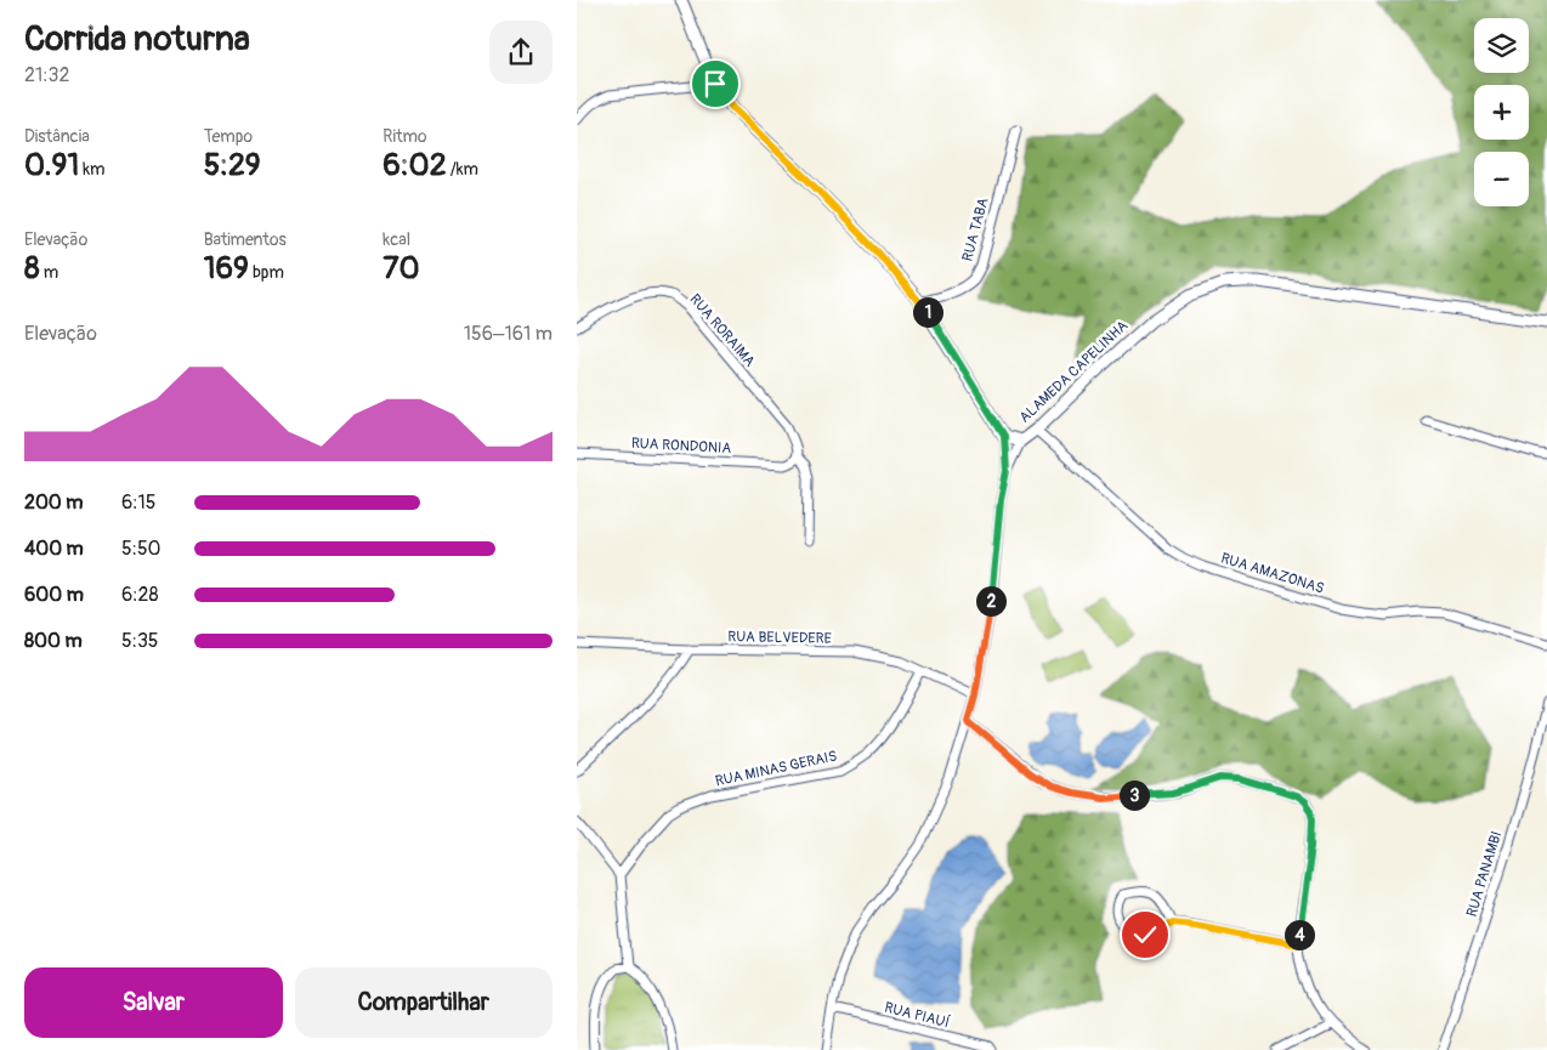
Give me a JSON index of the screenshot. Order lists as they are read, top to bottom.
{
  "streets": {
    "street": [
      "RUA TABA",
      "RUA RORAIMA",
      "ALAMEDA CAPELINHA",
      "RUA RONDONIA",
      "RUA AMAZONAS",
      "RUA BELVEDERE",
      "RUA MINAS GERAIS",
      "RUA PANAMBI",
      "RUA PIAUÍ"
    ]
  },
  "crossings": [
    ["RUA TABA", "ALAMEDA CAPELINHA"],
    ["RUA RORAIMA", "RUA RONDONIA"],
    ["ALAMEDA CAPELINHA", "RUA AMAZONAS"],
    ["RUA BELVEDERE", "RUA MINAS GERAIS"]
  ],
  "page": {
    "heading": ["Corrida noturna", "21:32"],
    "map_buttons": ["+", "−"],
    "stats": [
      ["Distância", "0.91 km"],
      ["Tempo", "5:29"],
      ["Ritmo", "6:02 /km"],
      ["Elevação", "8 m"],
      ["Batimentos", "169 bpm"],
      ["kcal", "70"]
    ],
    "pins": [
      "1",
      "2",
      "3",
      "4"
    ],
    "chart": ["Elevação", "156–161 m"],
    "list": [
      {
        "name": "200 m",
        "note": "6:15"
      },
      {
        "name": "400 m",
        "note": "5:50"
      },
      {
        "name": "600 m",
        "note": "6:28"
      },
      {
        "name": "800 m",
        "note": "5:35"
      }
    ],
    "buttons": ["Salvar", "Compartilhar"]
  }
}
